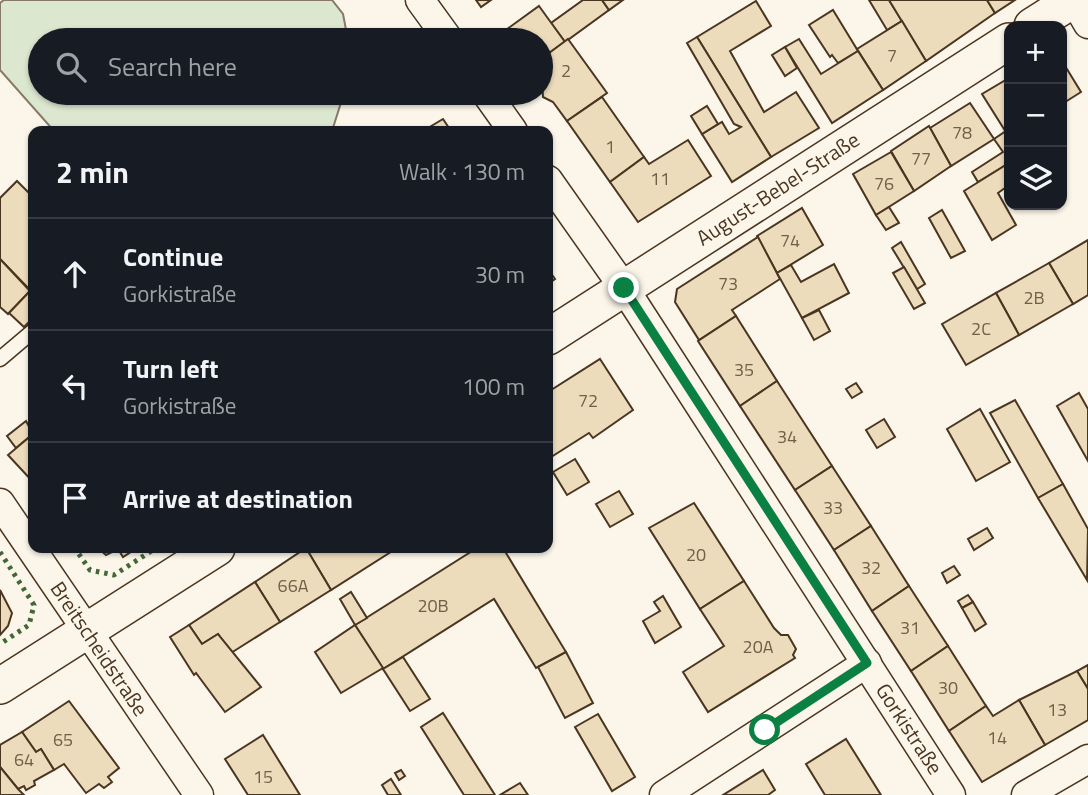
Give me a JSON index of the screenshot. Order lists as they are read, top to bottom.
{
  "streets": {
    "street": ["August-Bebel-Straße", "Breitscheidstraße", "Gorkistraße"]
  },
  "crossings": [
    ["August-Bebel-Straße", "Gorkistraße"]
  ],
  "house_numbers": [
    "7",
    "2",
    "78",
    "1",
    "77",
    "11",
    "76",
    "74",
    "73",
    "2B",
    "2C",
    "35",
    "72",
    "34",
    "33",
    "20",
    "32",
    "66A",
    "20B",
    "31",
    "20A",
    "30",
    "13",
    "14",
    "65",
    "64",
    "15"
  ],
  "page": {
    "map_buttons": ["+", "−"],
    "search": "Search here",
    "heading": ["2 min", "Walk · 130 m"],
    "list": [
      ["Continue", "Gorkistraße", "30 m"],
      ["Turn left", "Gorkistraße", "100 m"],
      "Arrive at destination"
    ]
  }
}
